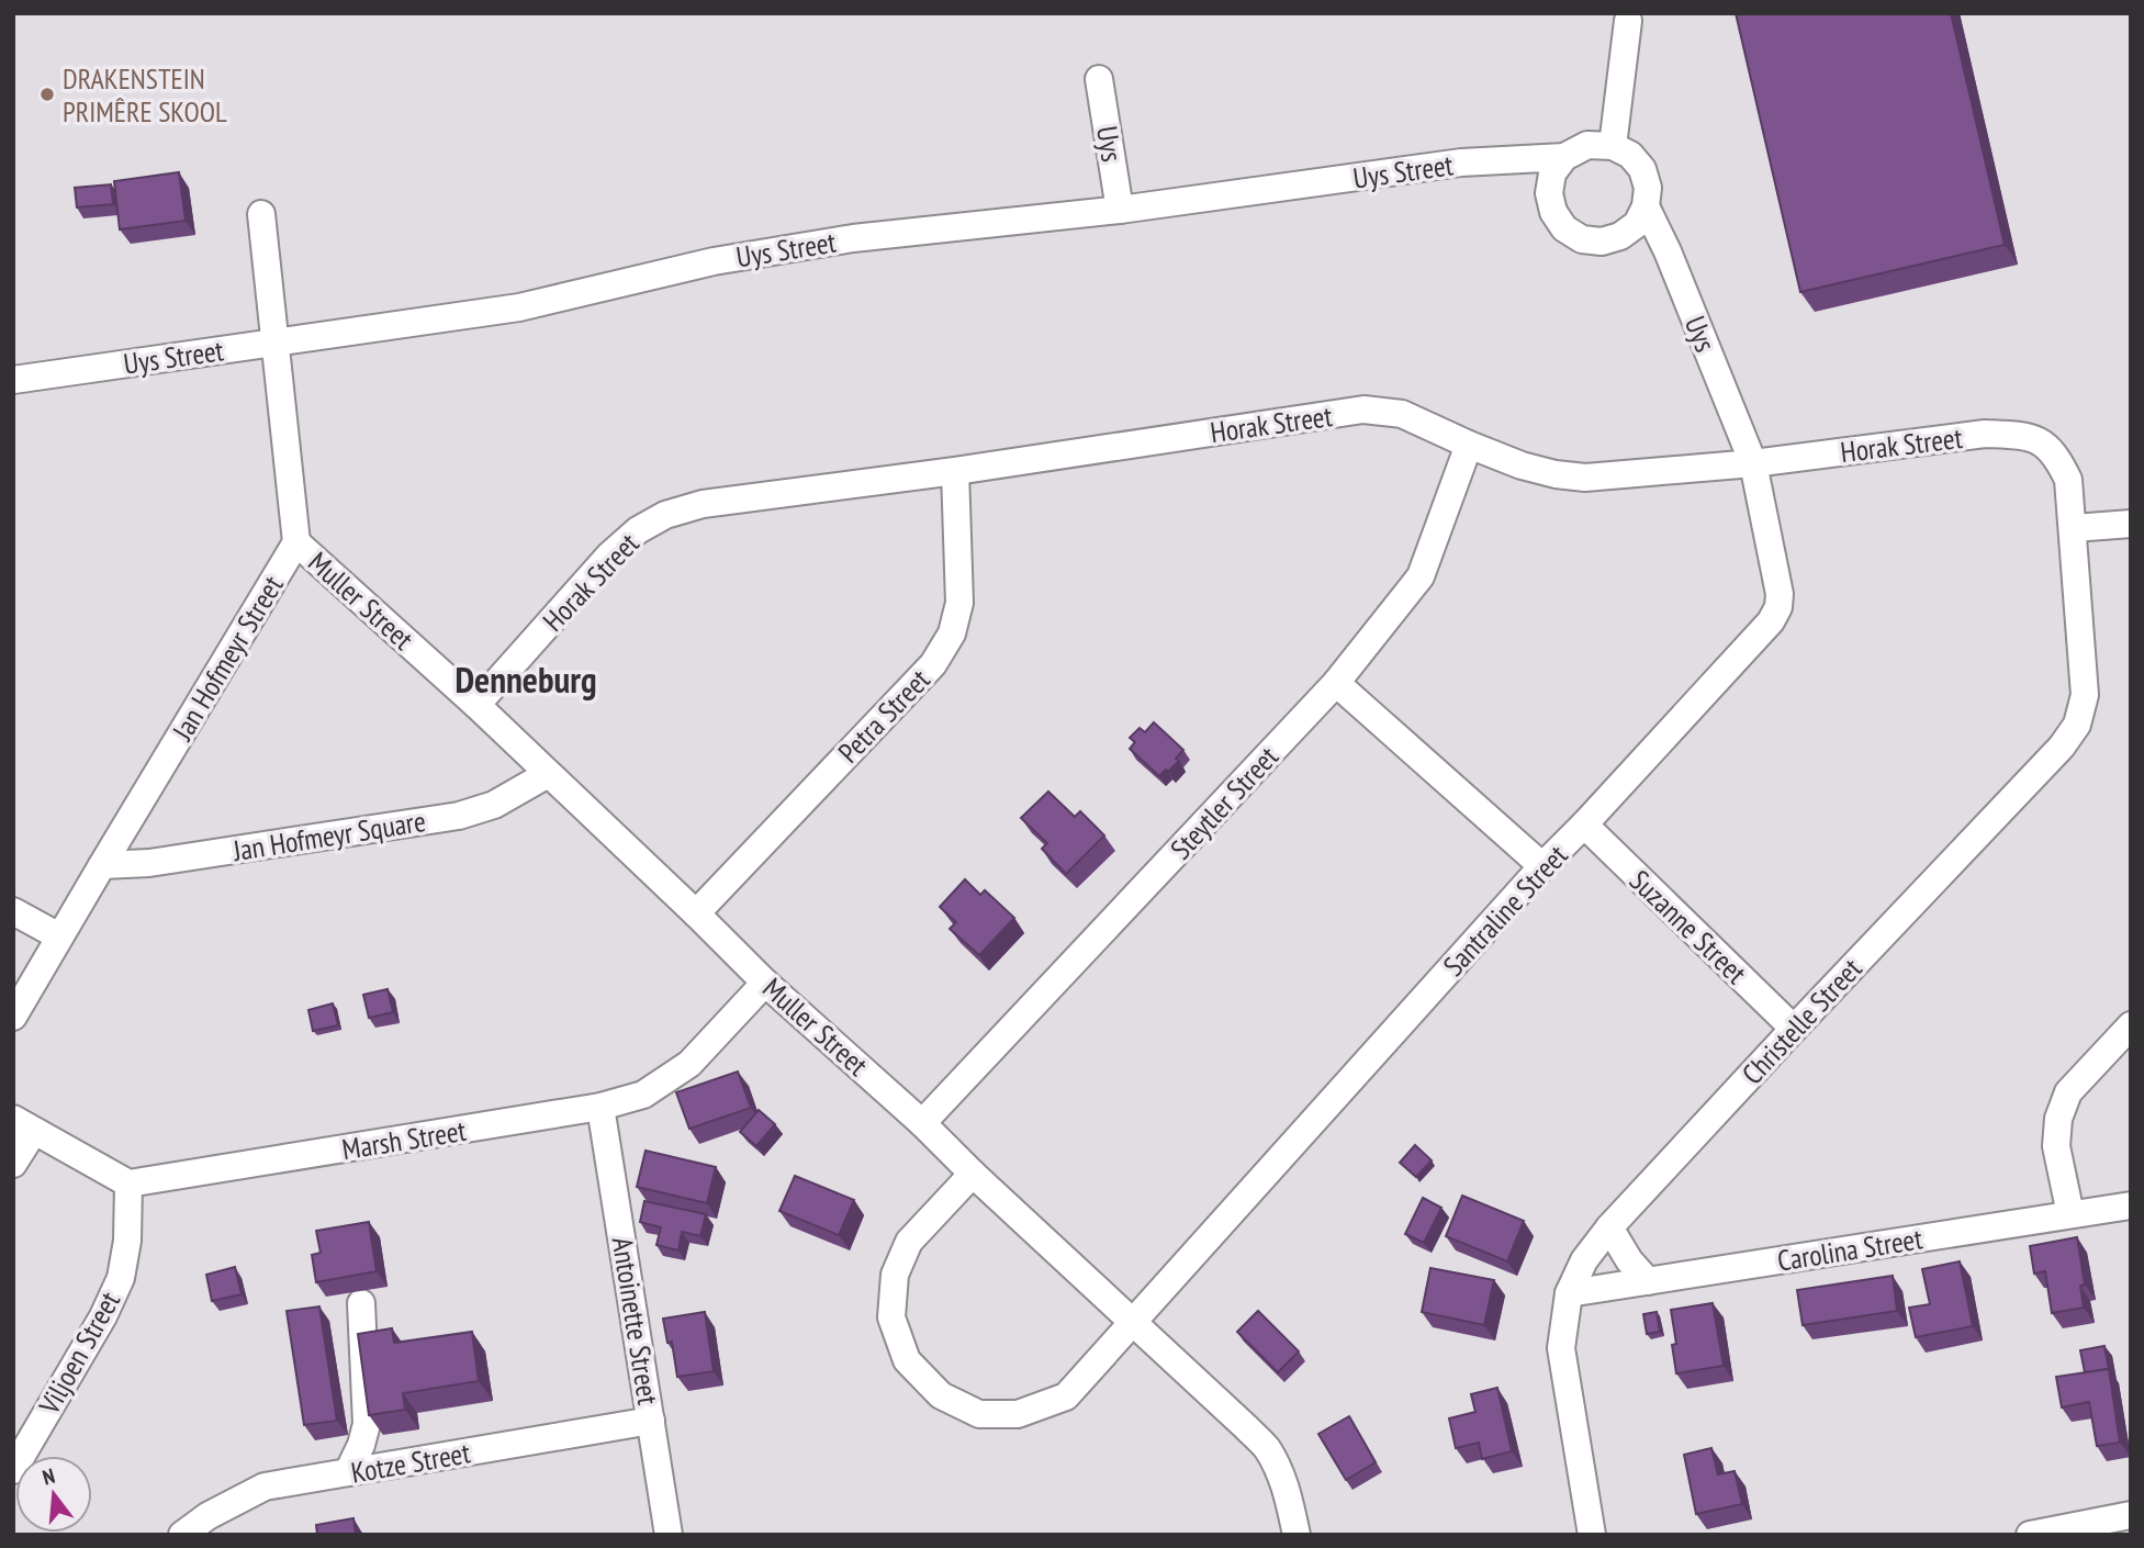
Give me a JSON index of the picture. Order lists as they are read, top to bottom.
{
  "streets": {
    "street": [
      "Uys",
      "Uys Street",
      "Horak Street",
      "Muller Street",
      "Jan Hofmeyr Street",
      "Petra Street",
      "Steytler Street",
      "Jan Hofmeyr Square",
      "Santraline Street",
      "Suzanne Street",
      "Christelle Street",
      "Marsh Street",
      "Carolina Street",
      "Antoinette Street",
      "Viljoen Street",
      "Kotze Street"
    ]
  },
  "crossings": [
    ["Uys", "Uys Street"],
    ["Uys", "Horak Street"],
    ["Uys", "Santraline Street"],
    ["Uys Street", "Jan Hofmeyr Street"],
    ["Horak Street", "Muller Street"],
    ["Horak Street", "Petra Street"],
    ["Horak Street", "Steytler Street"],
    ["Horak Street", "Santraline Street"],
    ["Horak Street", "Christelle Street"],
    ["Muller Street", "Jan Hofmeyr Street"],
    ["Muller Street", "Petra Street"],
    ["Muller Street", "Steytler Street"],
    ["Muller Street", "Jan Hofmeyr Square"],
    ["Muller Street", "Santraline Street"],
    ["Muller Street", "Marsh Street"],
    ["Jan Hofmeyr Street", "Jan Hofmeyr Square"],
    ["Santraline Street", "Suzanne Street"],
    ["Suzanne Street", "Christelle Street"],
    ["Christelle Street", "Carolina Street"],
    ["Marsh Street", "Antoinette Street"],
    ["Marsh Street", "Viljoen Street"],
    ["Antoinette Street", "Kotze Street"]
  ],
  "districts": ["Denneburg"],
  "places": ["DRAKENSTEIN PRIMÊRE SKOOL"],
  "north": "top"
}
